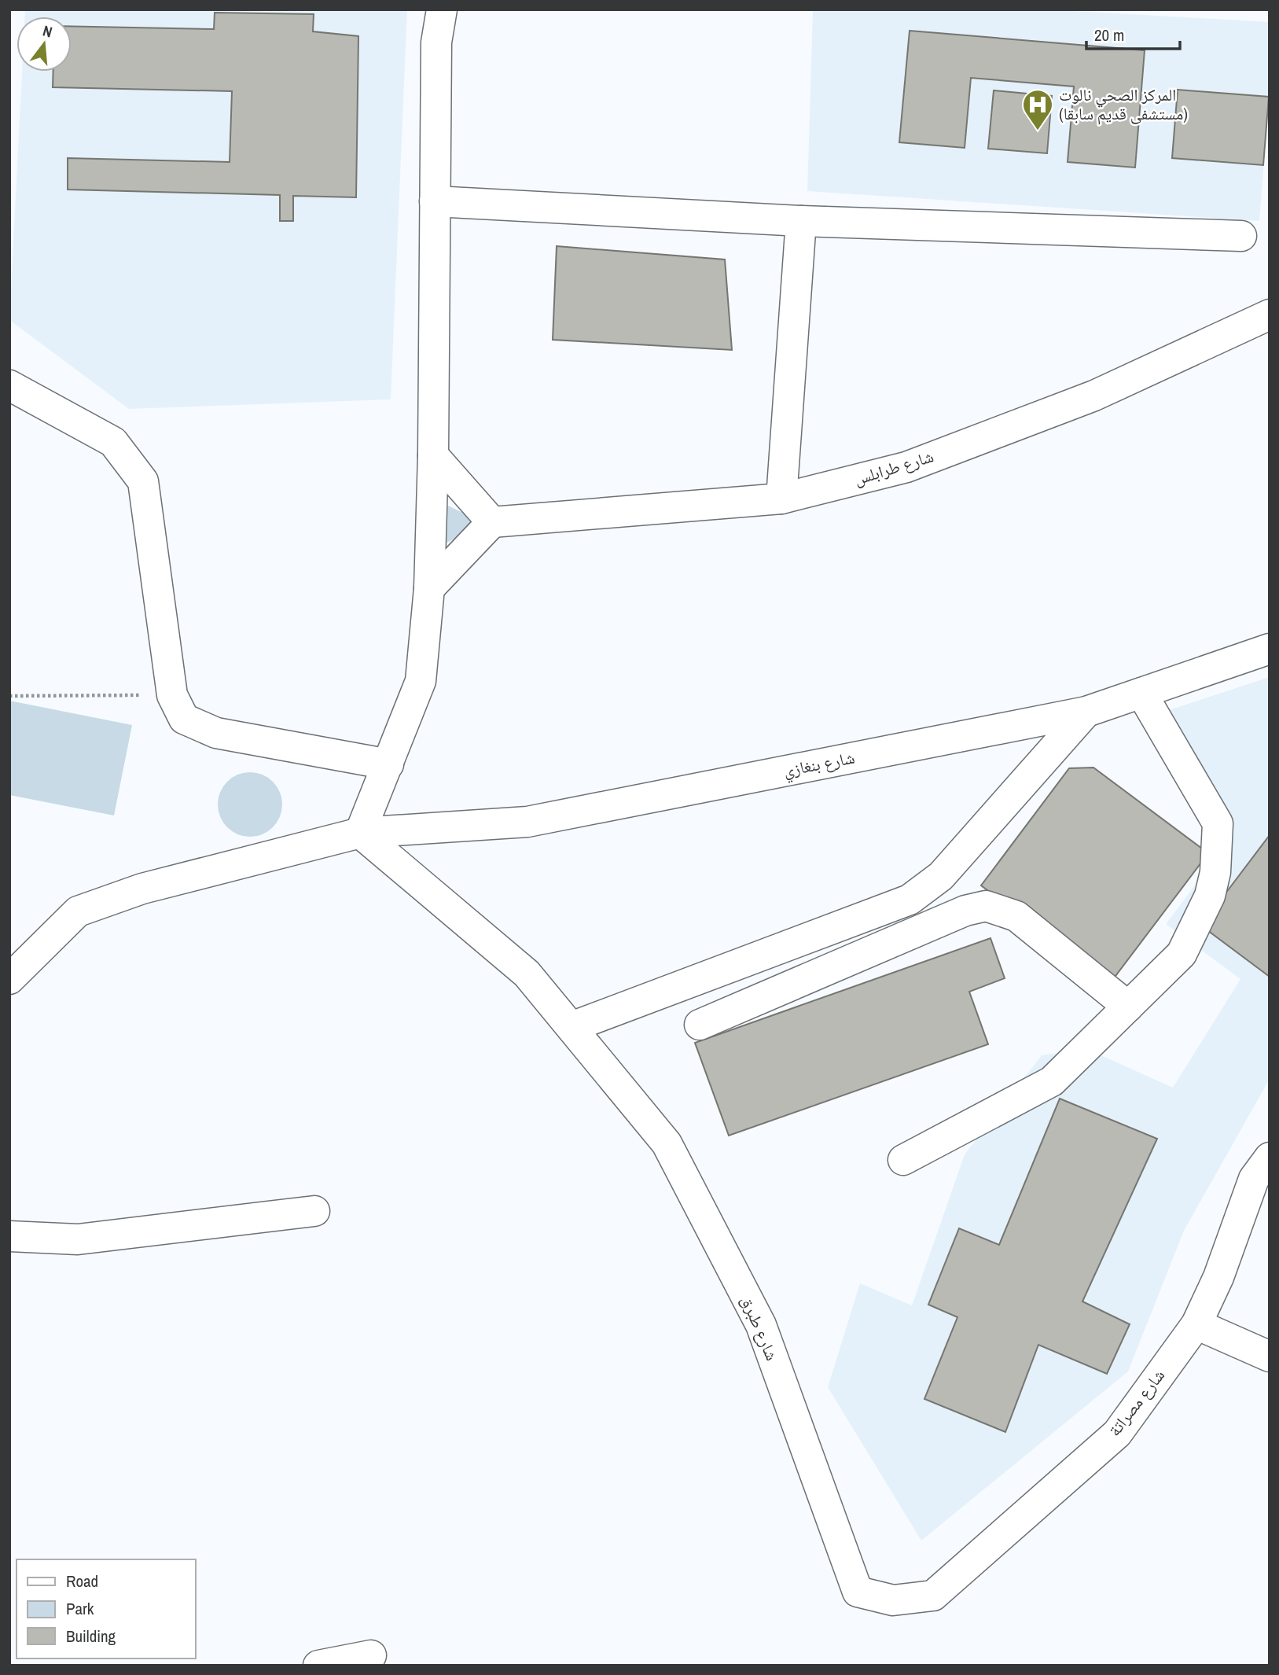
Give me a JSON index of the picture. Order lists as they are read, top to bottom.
{
  "streets": {
    "street": [
      "شارع طرابلس",
      "شارع بنغازي",
      "شارع طبرق",
      "شارع مصراتة"
    ]
  },
  "crossings": [
    ["شارع طبرق", "شارع مصراتة"]
  ],
  "places": {
    "hospital": ["المركز الصحي نالوت (مستشفى قديم سابقا)"]
  },
  "legend": ["Road", "Park", "Building"],
  "scale_bar": "20 m",
  "north": "top"
}
